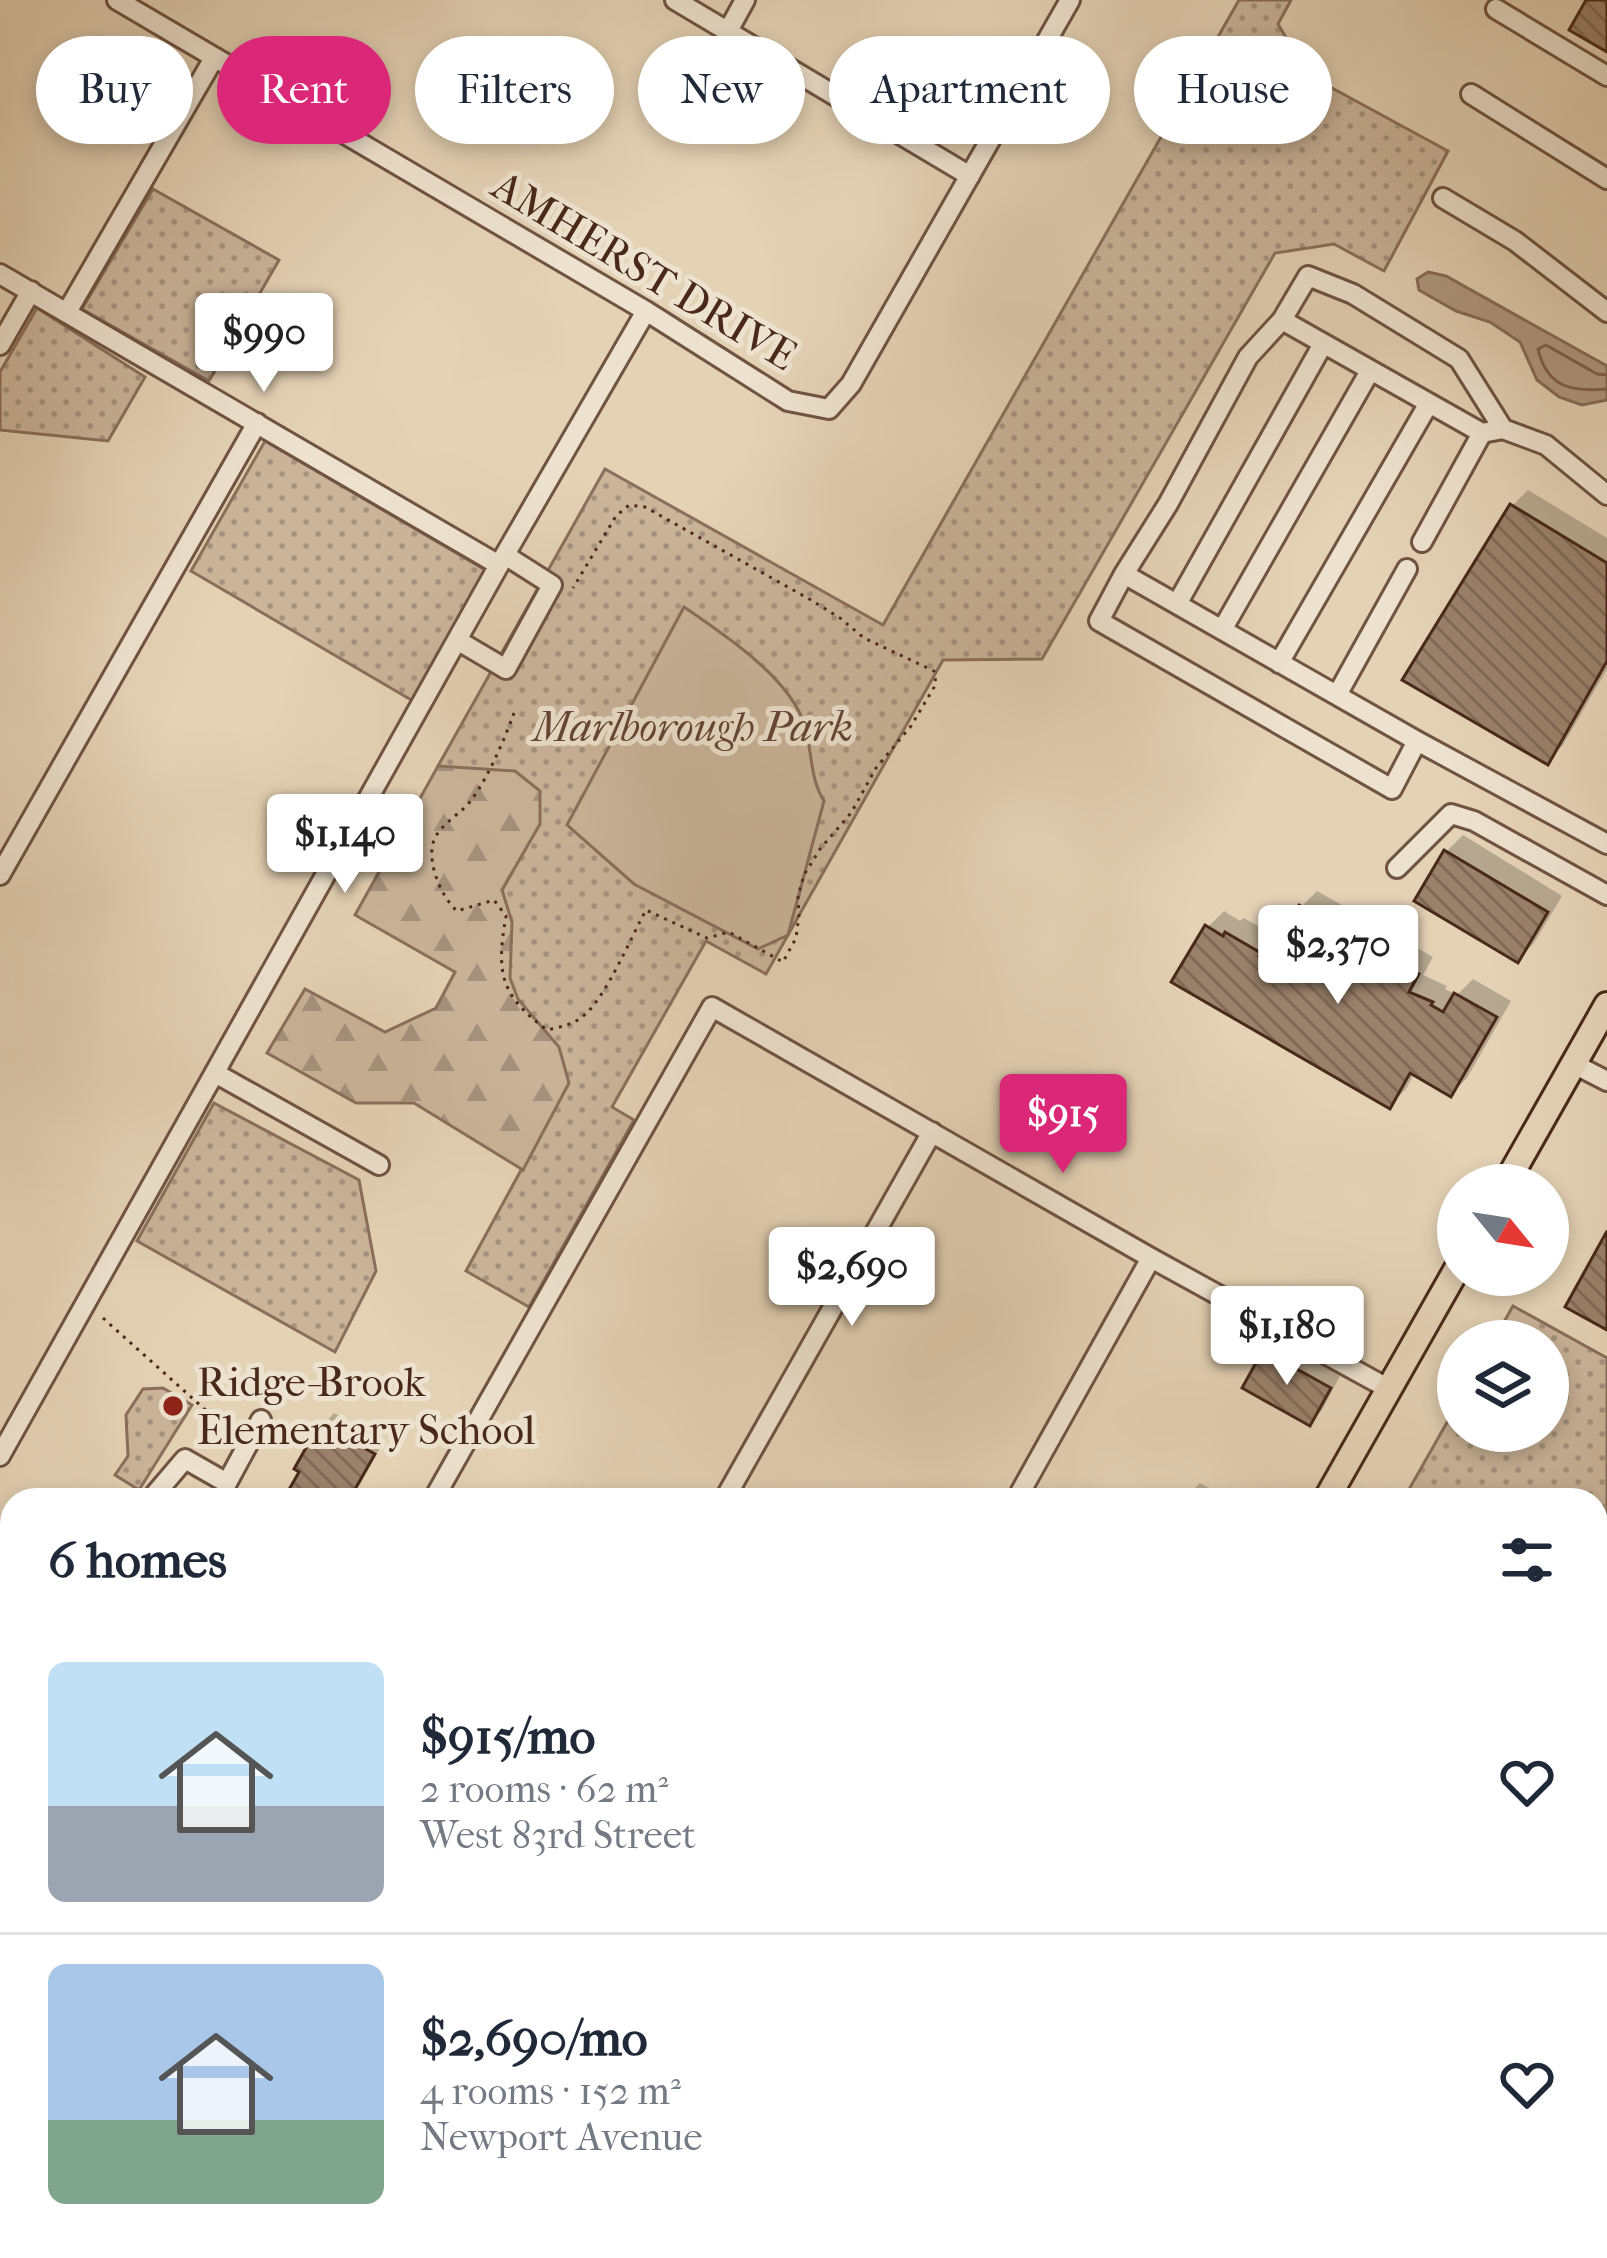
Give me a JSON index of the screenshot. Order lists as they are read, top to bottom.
{
  "streets": {
    "street": ["AMHERST DRIVE"]
  },
  "parks": ["Marlborough Park"],
  "places": ["Ridge-Brook Elementary School"],
  "north": "bottom right",
  "page": {
    "chip": [
      "Buy",
      "Rent",
      "Filters",
      "New",
      "Apartment",
      "House"
    ],
    "price": [
      "$990",
      "$1,140",
      "$2,370",
      "$915",
      "$2,690",
      "$1,180"
    ],
    "heading": "6 homes",
    "list": [
      {
        "name": "$915/mo",
        "note": "2 rooms · 62 m² · West 83rd Street"
      },
      {
        "name": "$2,690/mo",
        "note": "4 rooms · 152 m² · Newport Avenue"
      }
    ]
  }
}
